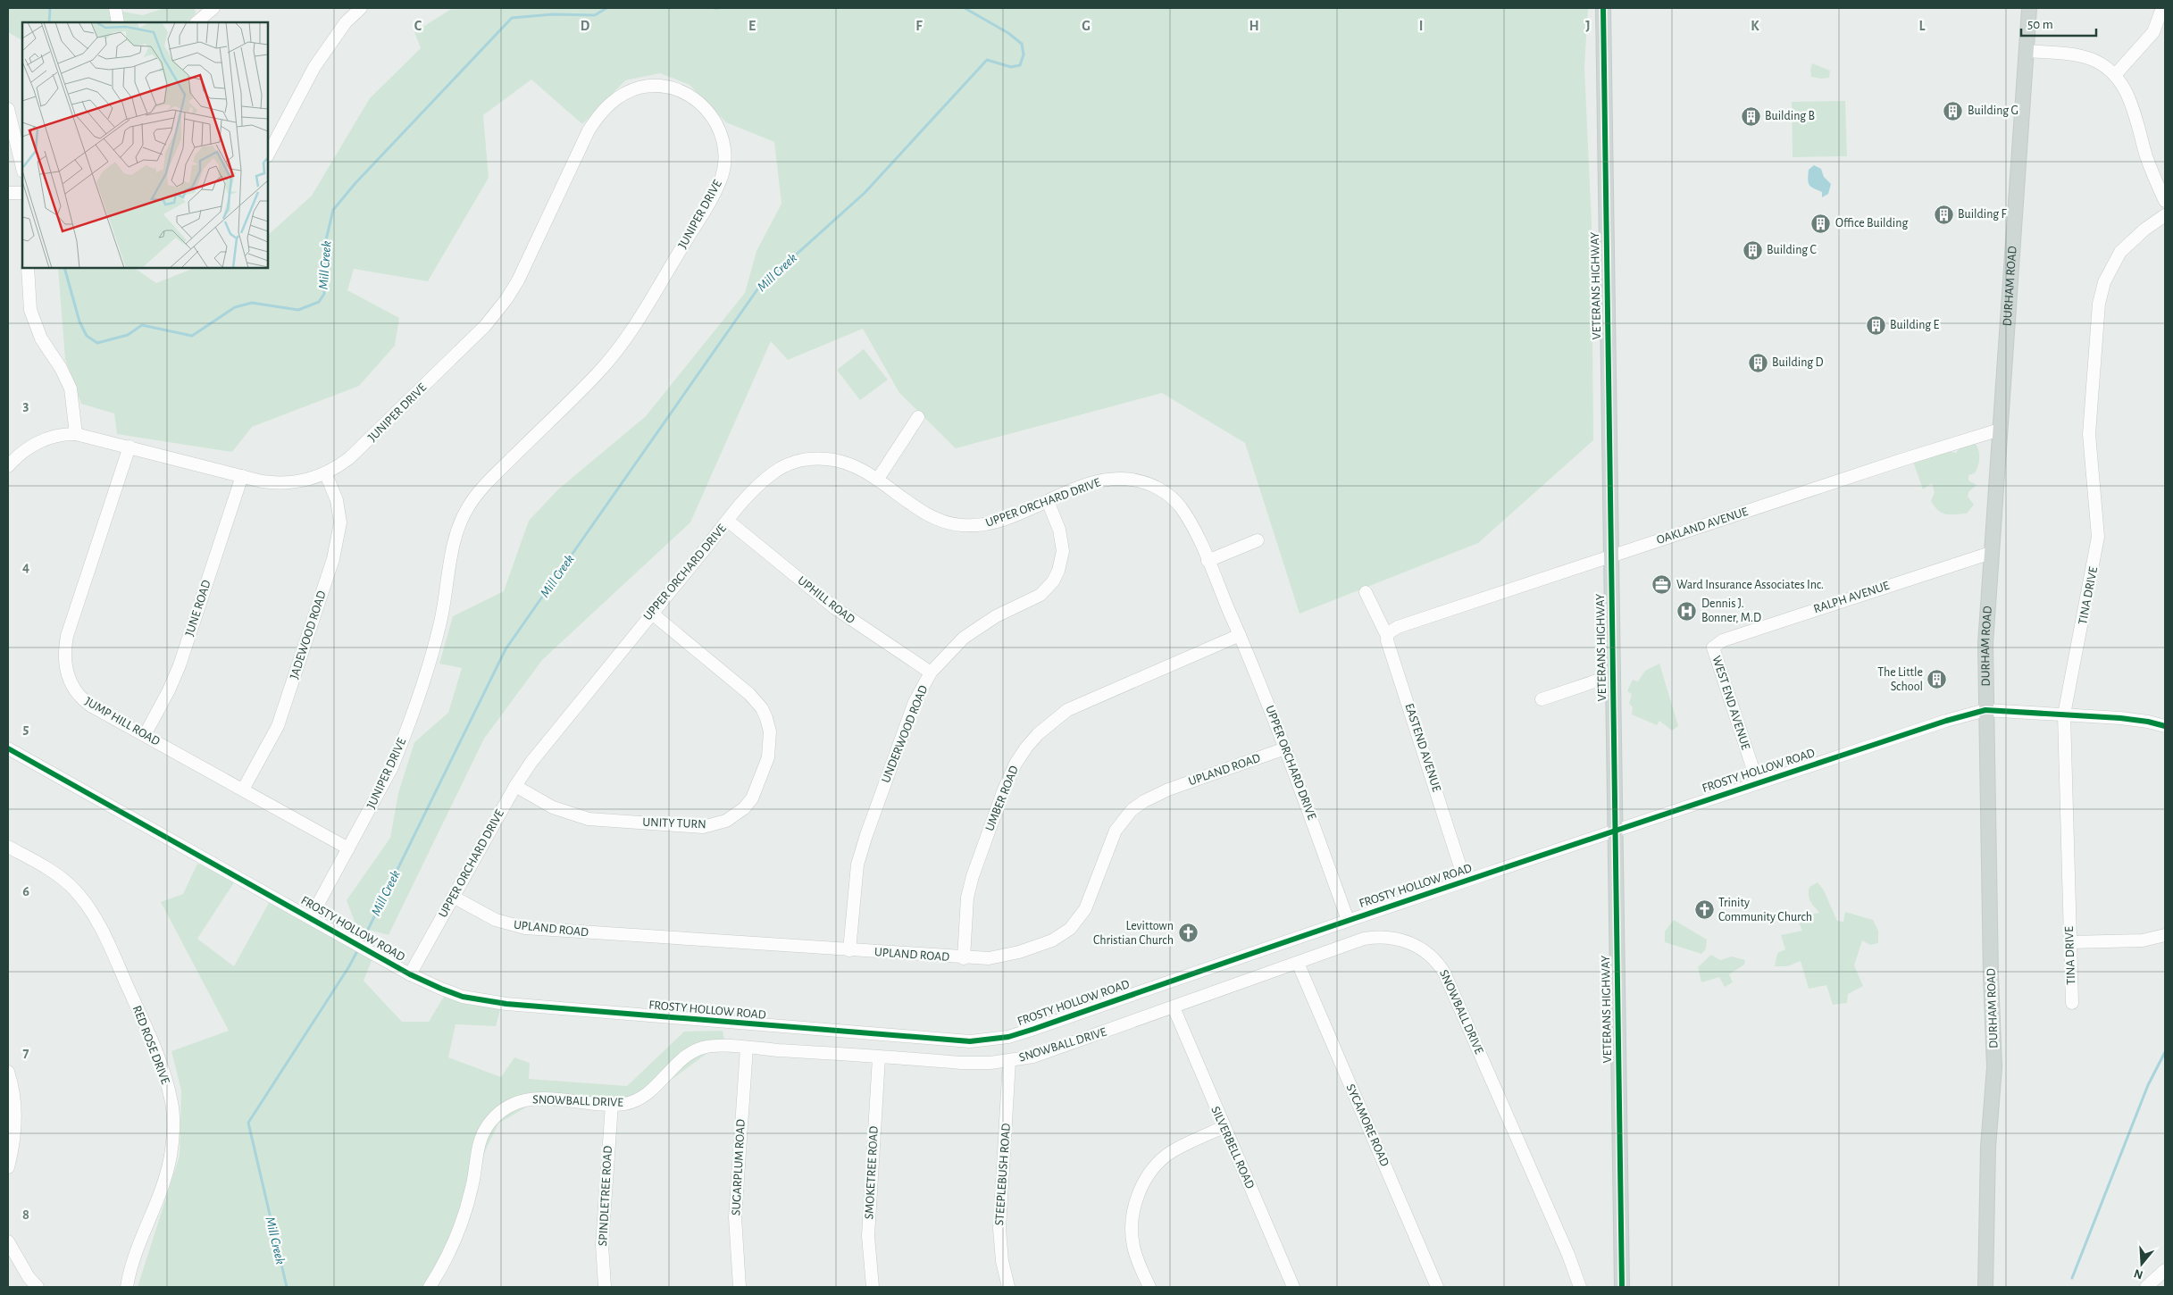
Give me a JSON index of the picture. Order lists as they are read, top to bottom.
{
  "streets": {
    "main road": ["VETERANS HIGHWAY", "DURHAM ROAD"],
    "street": [
      "JUNIPER DRIVE",
      "UPPER ORCHARD DRIVE",
      "OAKLAND AVENUE",
      "TINA DRIVE",
      "RALPH AVENUE",
      "UPHILL ROAD",
      "JUNE ROAD",
      "JADEWOOD ROAD",
      "WEST END AVENUE",
      "JUMP HILL ROAD",
      "UNDERWOOD ROAD",
      "EASTEND AVENUE",
      "UPLAND ROAD",
      "FROSTY HOLLOW ROAD",
      "UMBER ROAD",
      "UNITY TURN",
      "SNOWBALL DRIVE",
      "RED ROSE DRIVE",
      "SYCAMORE ROAD",
      "SILVERBELL ROAD",
      "SUGARPLUM ROAD",
      "SMOKETREE ROAD",
      "STEEPLEBUSH ROAD",
      "SPINDLETREE ROAD"
    ]
  },
  "crossings": [
    ["JUNIPER DRIVE", "JUNE ROAD"],
    ["JUNIPER DRIVE", "JADEWOOD ROAD"],
    ["JUNIPER DRIVE", "JUMP HILL ROAD"],
    ["JUNIPER DRIVE", "FROSTY HOLLOW ROAD"],
    ["VETERANS HIGHWAY", "OAKLAND AVENUE"],
    ["VETERANS HIGHWAY", "FROSTY HOLLOW ROAD"],
    ["DURHAM ROAD", "OAKLAND AVENUE"],
    ["DURHAM ROAD", "RALPH AVENUE"],
    ["DURHAM ROAD", "FROSTY HOLLOW ROAD"],
    ["UPPER ORCHARD DRIVE", "UPHILL ROAD"],
    ["UPPER ORCHARD DRIVE", "UNDERWOOD ROAD"],
    ["UPPER ORCHARD DRIVE", "UPLAND ROAD"],
    ["UPPER ORCHARD DRIVE", "FROSTY HOLLOW ROAD"],
    ["UPPER ORCHARD DRIVE", "UMBER ROAD"],
    ["UPPER ORCHARD DRIVE", "UNITY TURN"],
    ["OAKLAND AVENUE", "EASTEND AVENUE"],
    ["TINA DRIVE", "FROSTY HOLLOW ROAD"],
    ["RALPH AVENUE", "WEST END AVENUE"],
    ["UPHILL ROAD", "UNDERWOOD ROAD"],
    ["JUNE ROAD", "JUMP HILL ROAD"],
    ["JADEWOOD ROAD", "JUMP HILL ROAD"],
    ["WEST END AVENUE", "FROSTY HOLLOW ROAD"],
    ["UNDERWOOD ROAD", "UPLAND ROAD"],
    ["EASTEND AVENUE", "FROSTY HOLLOW ROAD"],
    ["UPLAND ROAD", "UMBER ROAD"],
    ["SNOWBALL DRIVE", "SYCAMORE ROAD"],
    ["SNOWBALL DRIVE", "SILVERBELL ROAD"],
    ["SNOWBALL DRIVE", "SUGARPLUM ROAD"],
    ["SNOWBALL DRIVE", "SMOKETREE ROAD"],
    ["SNOWBALL DRIVE", "STEEPLEBUSH ROAD"],
    ["SNOWBALL DRIVE", "SPINDLETREE ROAD"]
  ],
  "water": ["Mill Creek"],
  "places": {
    "building": [
      "Building G",
      "Building B",
      "Building F",
      "Office Building",
      "Building C",
      "Building E",
      "Building D",
      "The Little School"
    ],
    "office": ["Ward Insurance Associates Inc."],
    "hospital": ["Dennis J. Bonner, M.D"],
    "church": ["Trinity Community Church", "Levittown Christian Church"]
  },
  "scale_bar": "50 m",
  "north": "bottom",
  "grid": {
    "columns": [
      "C",
      "D",
      "E",
      "F",
      "G",
      "H",
      "I",
      "J",
      "K",
      "L"
    ],
    "rows": [
      "3",
      "4",
      "5",
      "6",
      "7",
      "8"
    ]
  }
}
